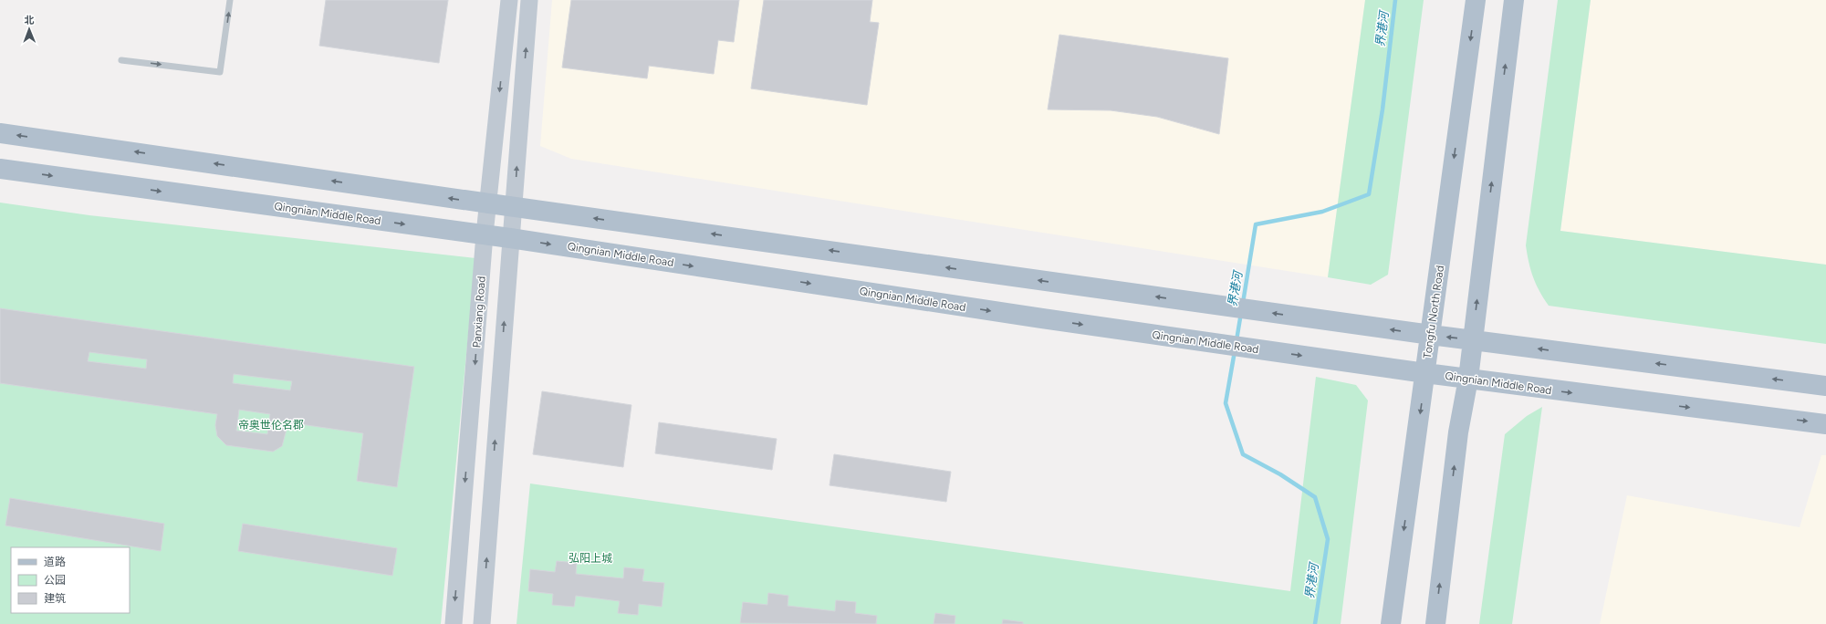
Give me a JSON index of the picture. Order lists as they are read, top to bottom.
{
  "streets": {
    "main road": ["Qingnian Middle Road", "Tongfu North Road"],
    "street": ["Panxiang Road"]
  },
  "crossings": [
    ["Qingnian Middle Road", "Panxiang Road"],
    ["Qingnian Middle Road", "Tongfu North Road"]
  ],
  "water": ["界港河"],
  "parks": ["帝奥世伦名郡", "弘阳上城"],
  "legend": ["道路", "公园", "建筑"],
  "north": "top"
}
